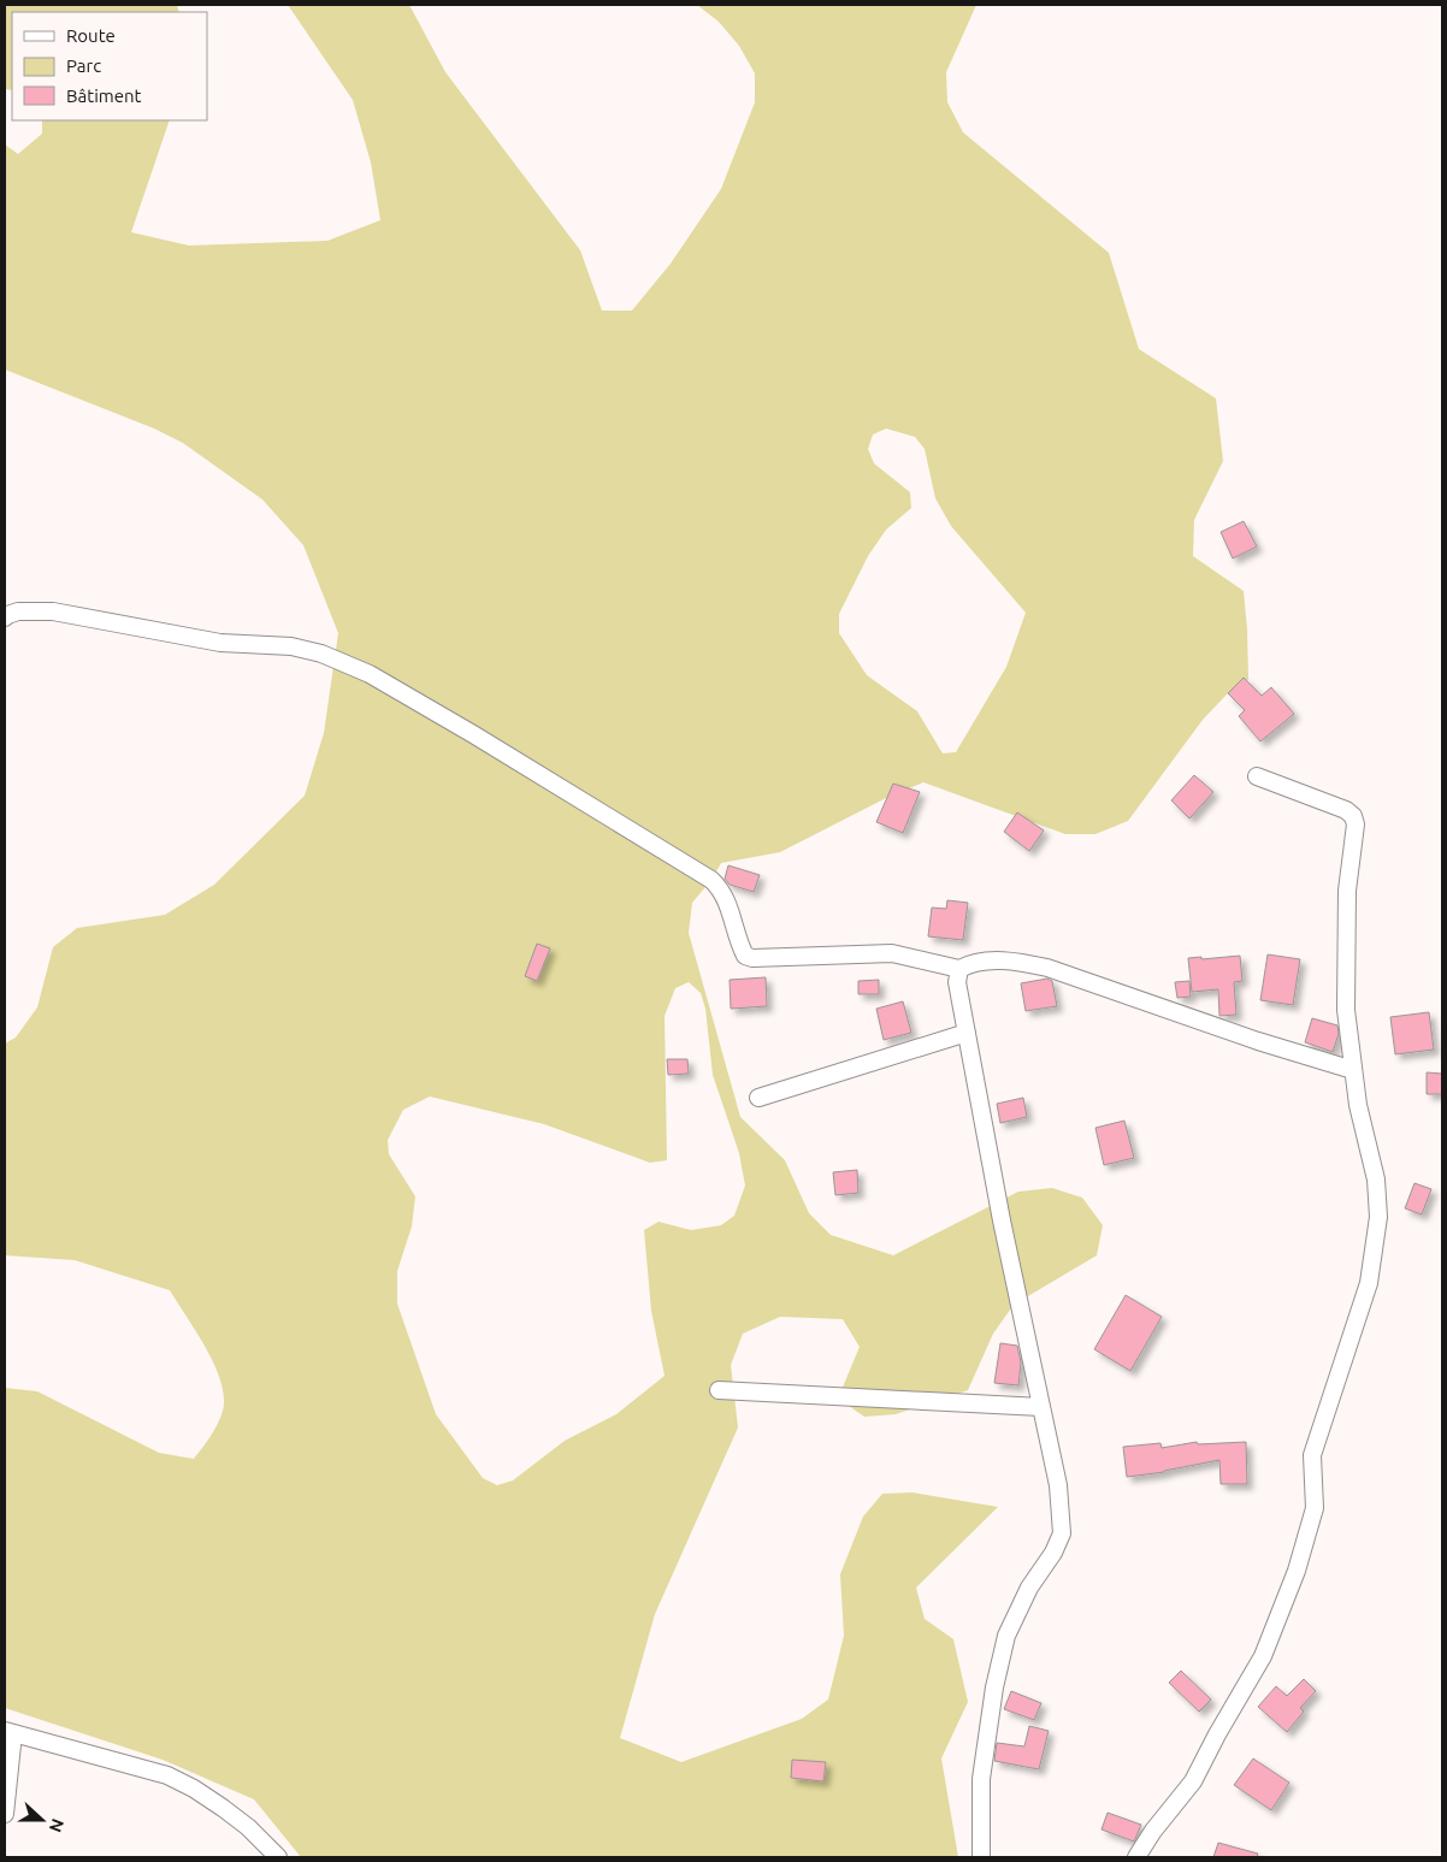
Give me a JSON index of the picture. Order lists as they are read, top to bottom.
{
  "legend": ["Route", "Parc", "Bâtiment"],
  "north": "right"
}
